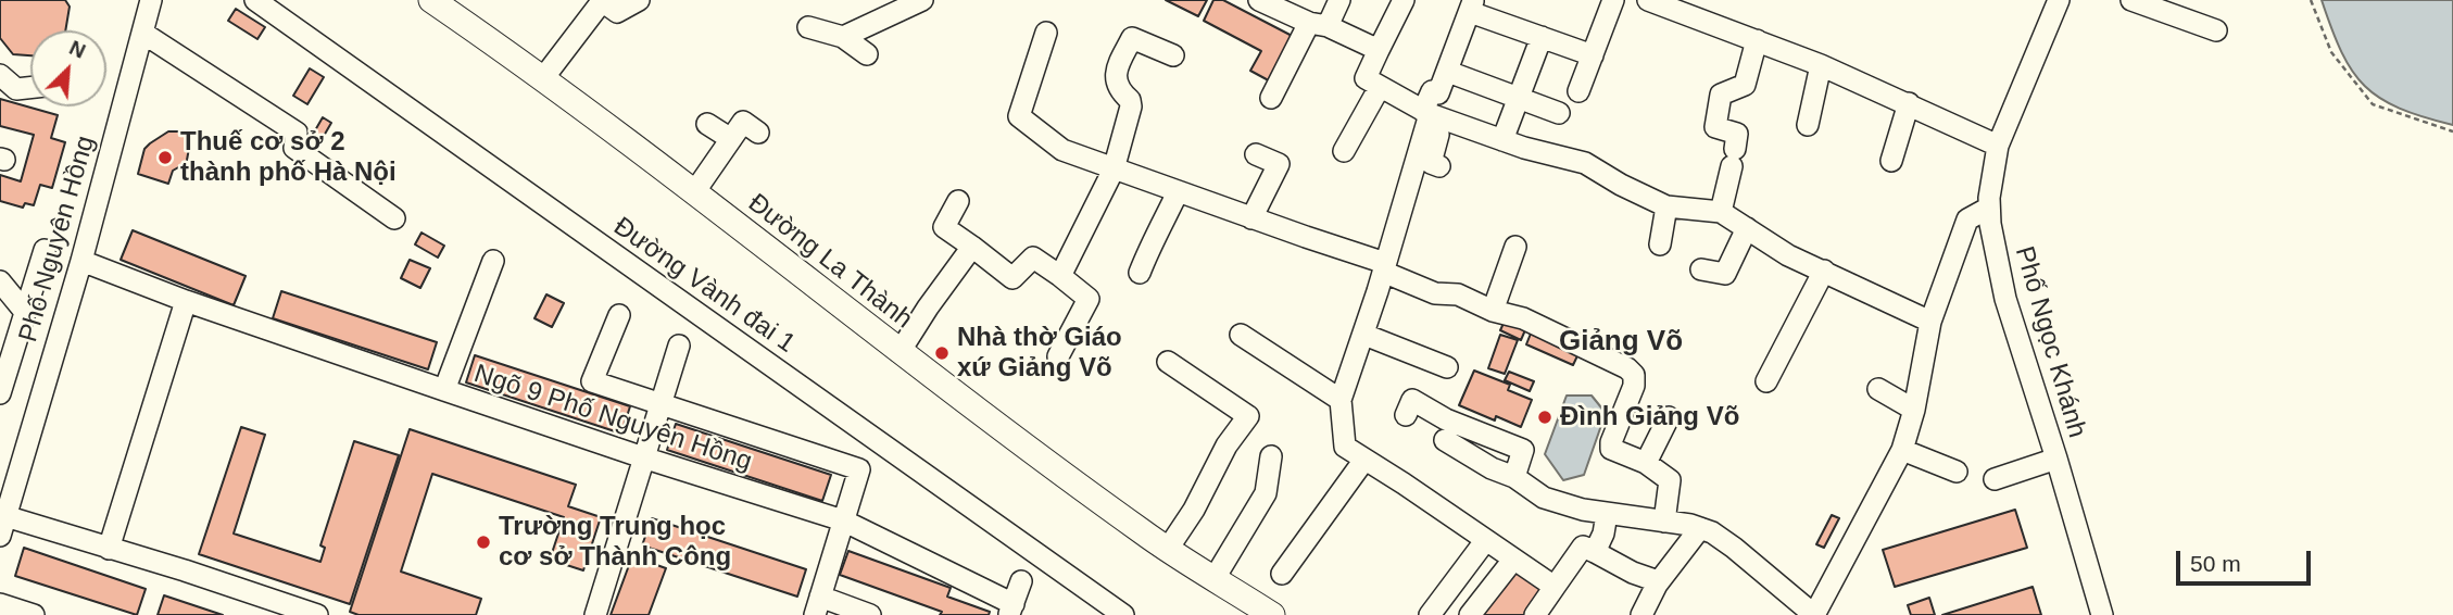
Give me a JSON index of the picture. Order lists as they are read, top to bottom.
{
  "streets": {
    "main road": ["Đường La Thành"],
    "street": [
      "Phố Nguyên Hồng",
      "Đường Vành đai 1",
      "Phố Ngọc Khánh",
      "Ngõ 9 Phố Nguyên Hồng"
    ]
  },
  "crossings": [
    ["Phố Nguyên Hồng", "Ngõ 9 Phố Nguyên Hồng"]
  ],
  "districts": ["Giảng Võ"],
  "places": [
    "Thuế cơ sở 2 thành phố Hà Nội",
    "Nhà thờ Giáo xứ Giảng Võ",
    "Đình Giảng Võ",
    "Trường Trung học cơ sở Thành Công"
  ],
  "scale_bar": "50 m",
  "north": "top right"
}
